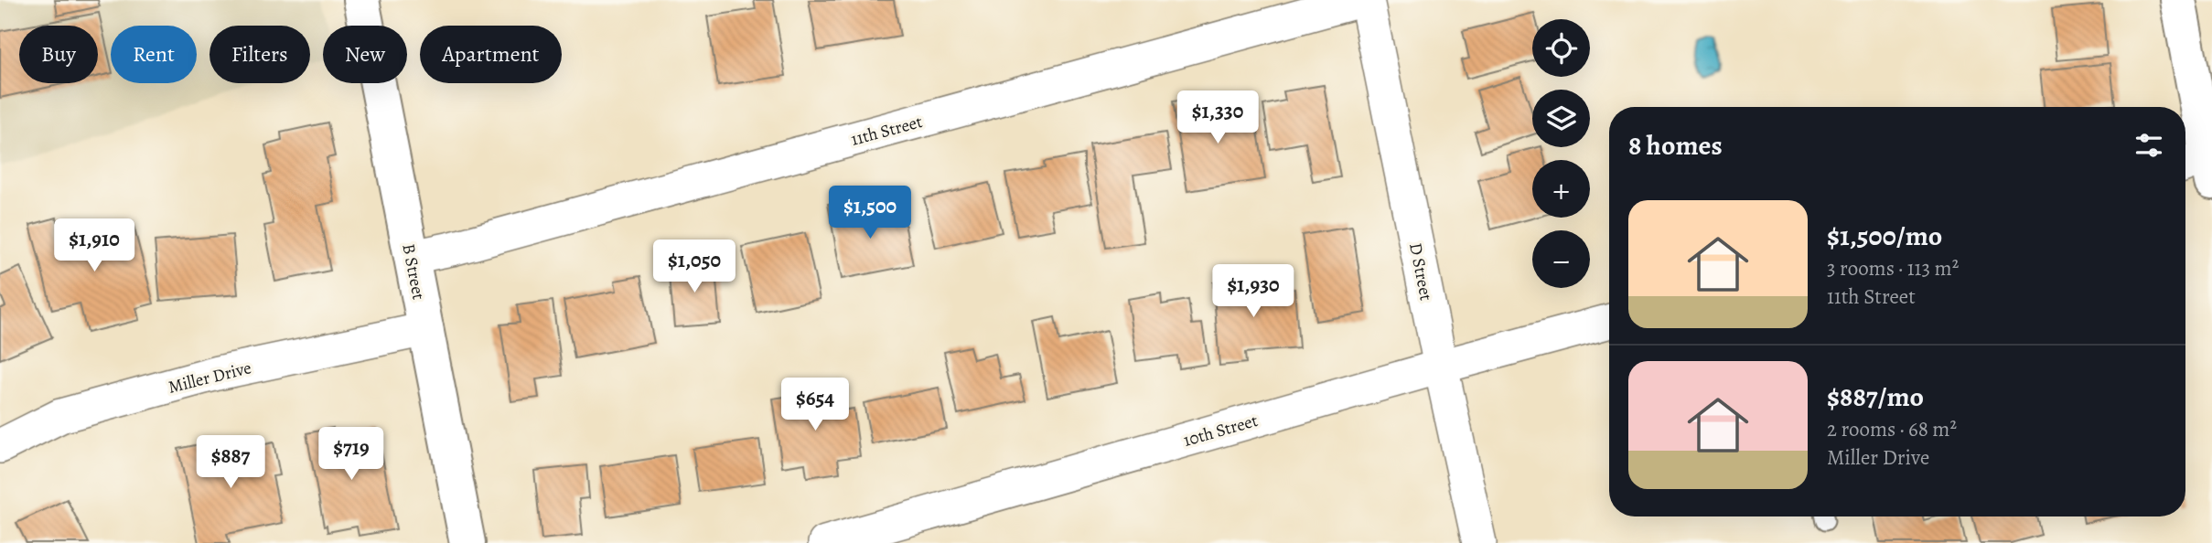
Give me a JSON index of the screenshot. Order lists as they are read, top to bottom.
{
  "streets": {
    "street": [
      "11th Street",
      "B Street",
      "D Street",
      "Miller Drive",
      "10th Street"
    ]
  },
  "crossings": [
    ["11th Street", "B Street"],
    ["B Street", "Miller Drive"],
    ["D Street", "10th Street"]
  ],
  "page": {
    "map_buttons": ["+", "−"],
    "chip": [
      "Buy",
      "Rent",
      "Filters",
      "New",
      "Apartment"
    ],
    "price": [
      "$1,330",
      "$1,500",
      "$1,910",
      "$1,050",
      "$1,930",
      "$654",
      "$719",
      "$887"
    ],
    "heading": "8 homes",
    "list": [
      {
        "name": "$1,500/mo",
        "note": "3 rooms · 113 m² · 11th Street"
      },
      {
        "name": "$887/mo",
        "note": "2 rooms · 68 m² · Miller Drive"
      }
    ]
  }
}
